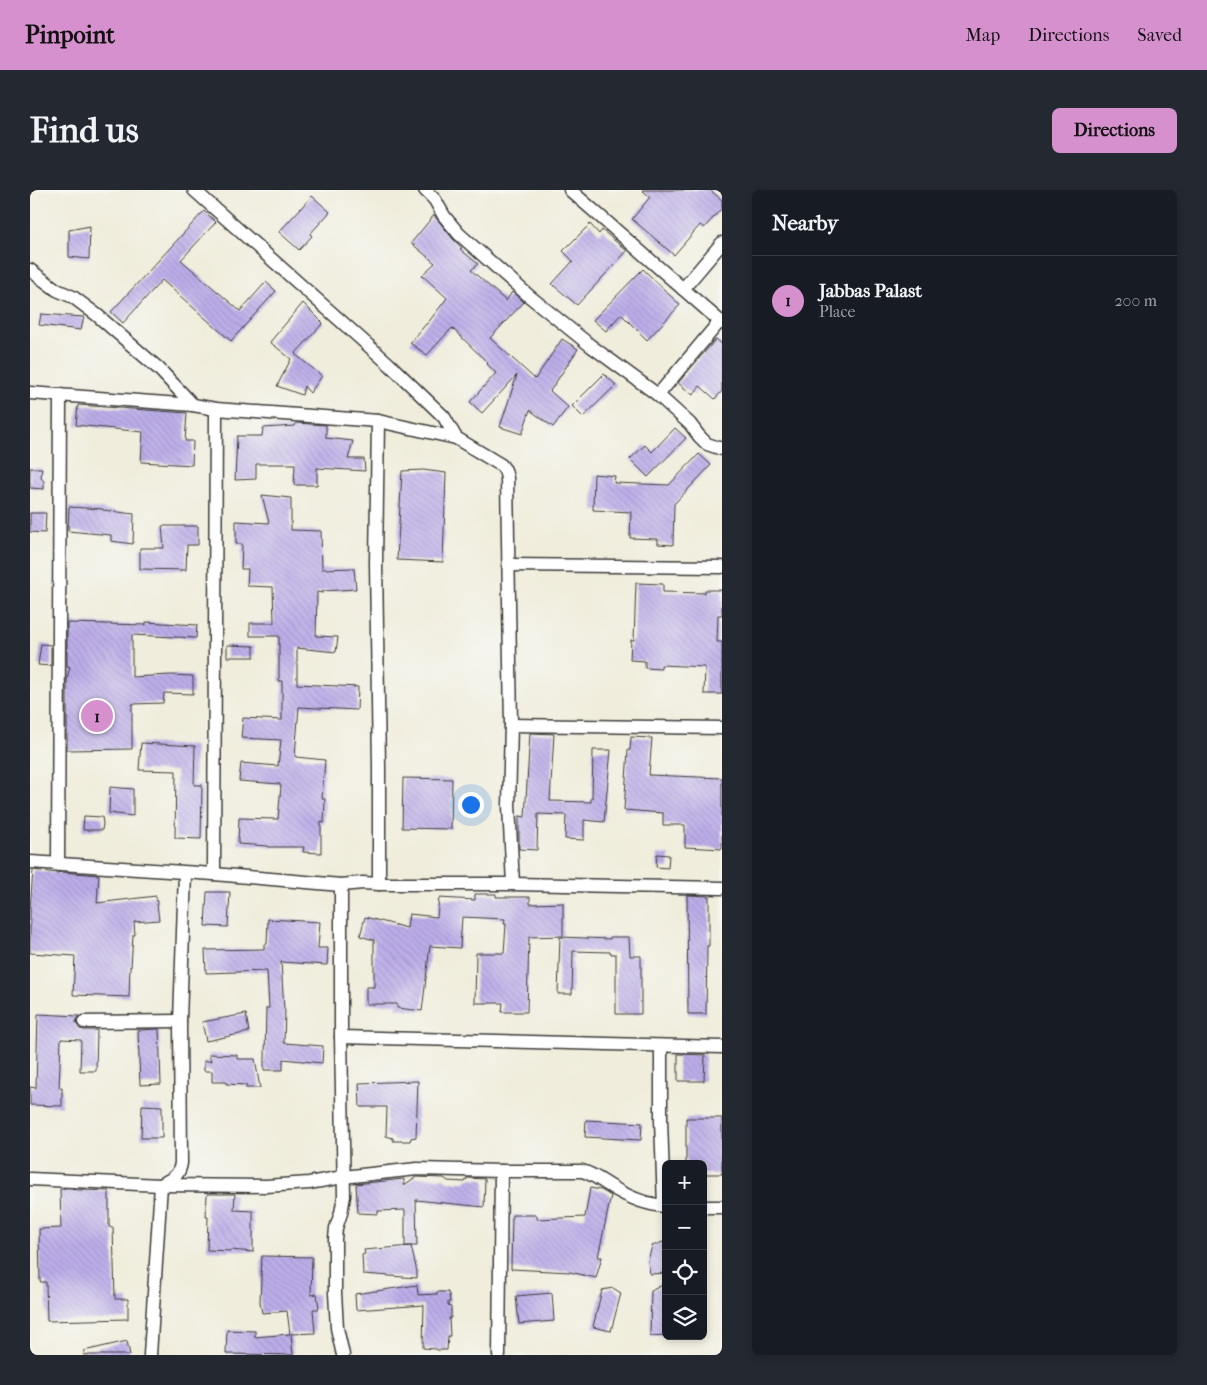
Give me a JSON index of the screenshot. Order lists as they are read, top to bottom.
{
  "page": {
    "header": "Pinpoint",
    "nav": ["Map", "Directions", "Saved"],
    "buttons": "Directions",
    "title": "Find us",
    "heading": "Nearby",
    "list": [
      {
        "mark": "1",
        "name": "Jabbas Palast",
        "note": "Place",
        "value": "200 m"
      }
    ],
    "pins": "1",
    "map_buttons": ["+", "−"]
  }
}
